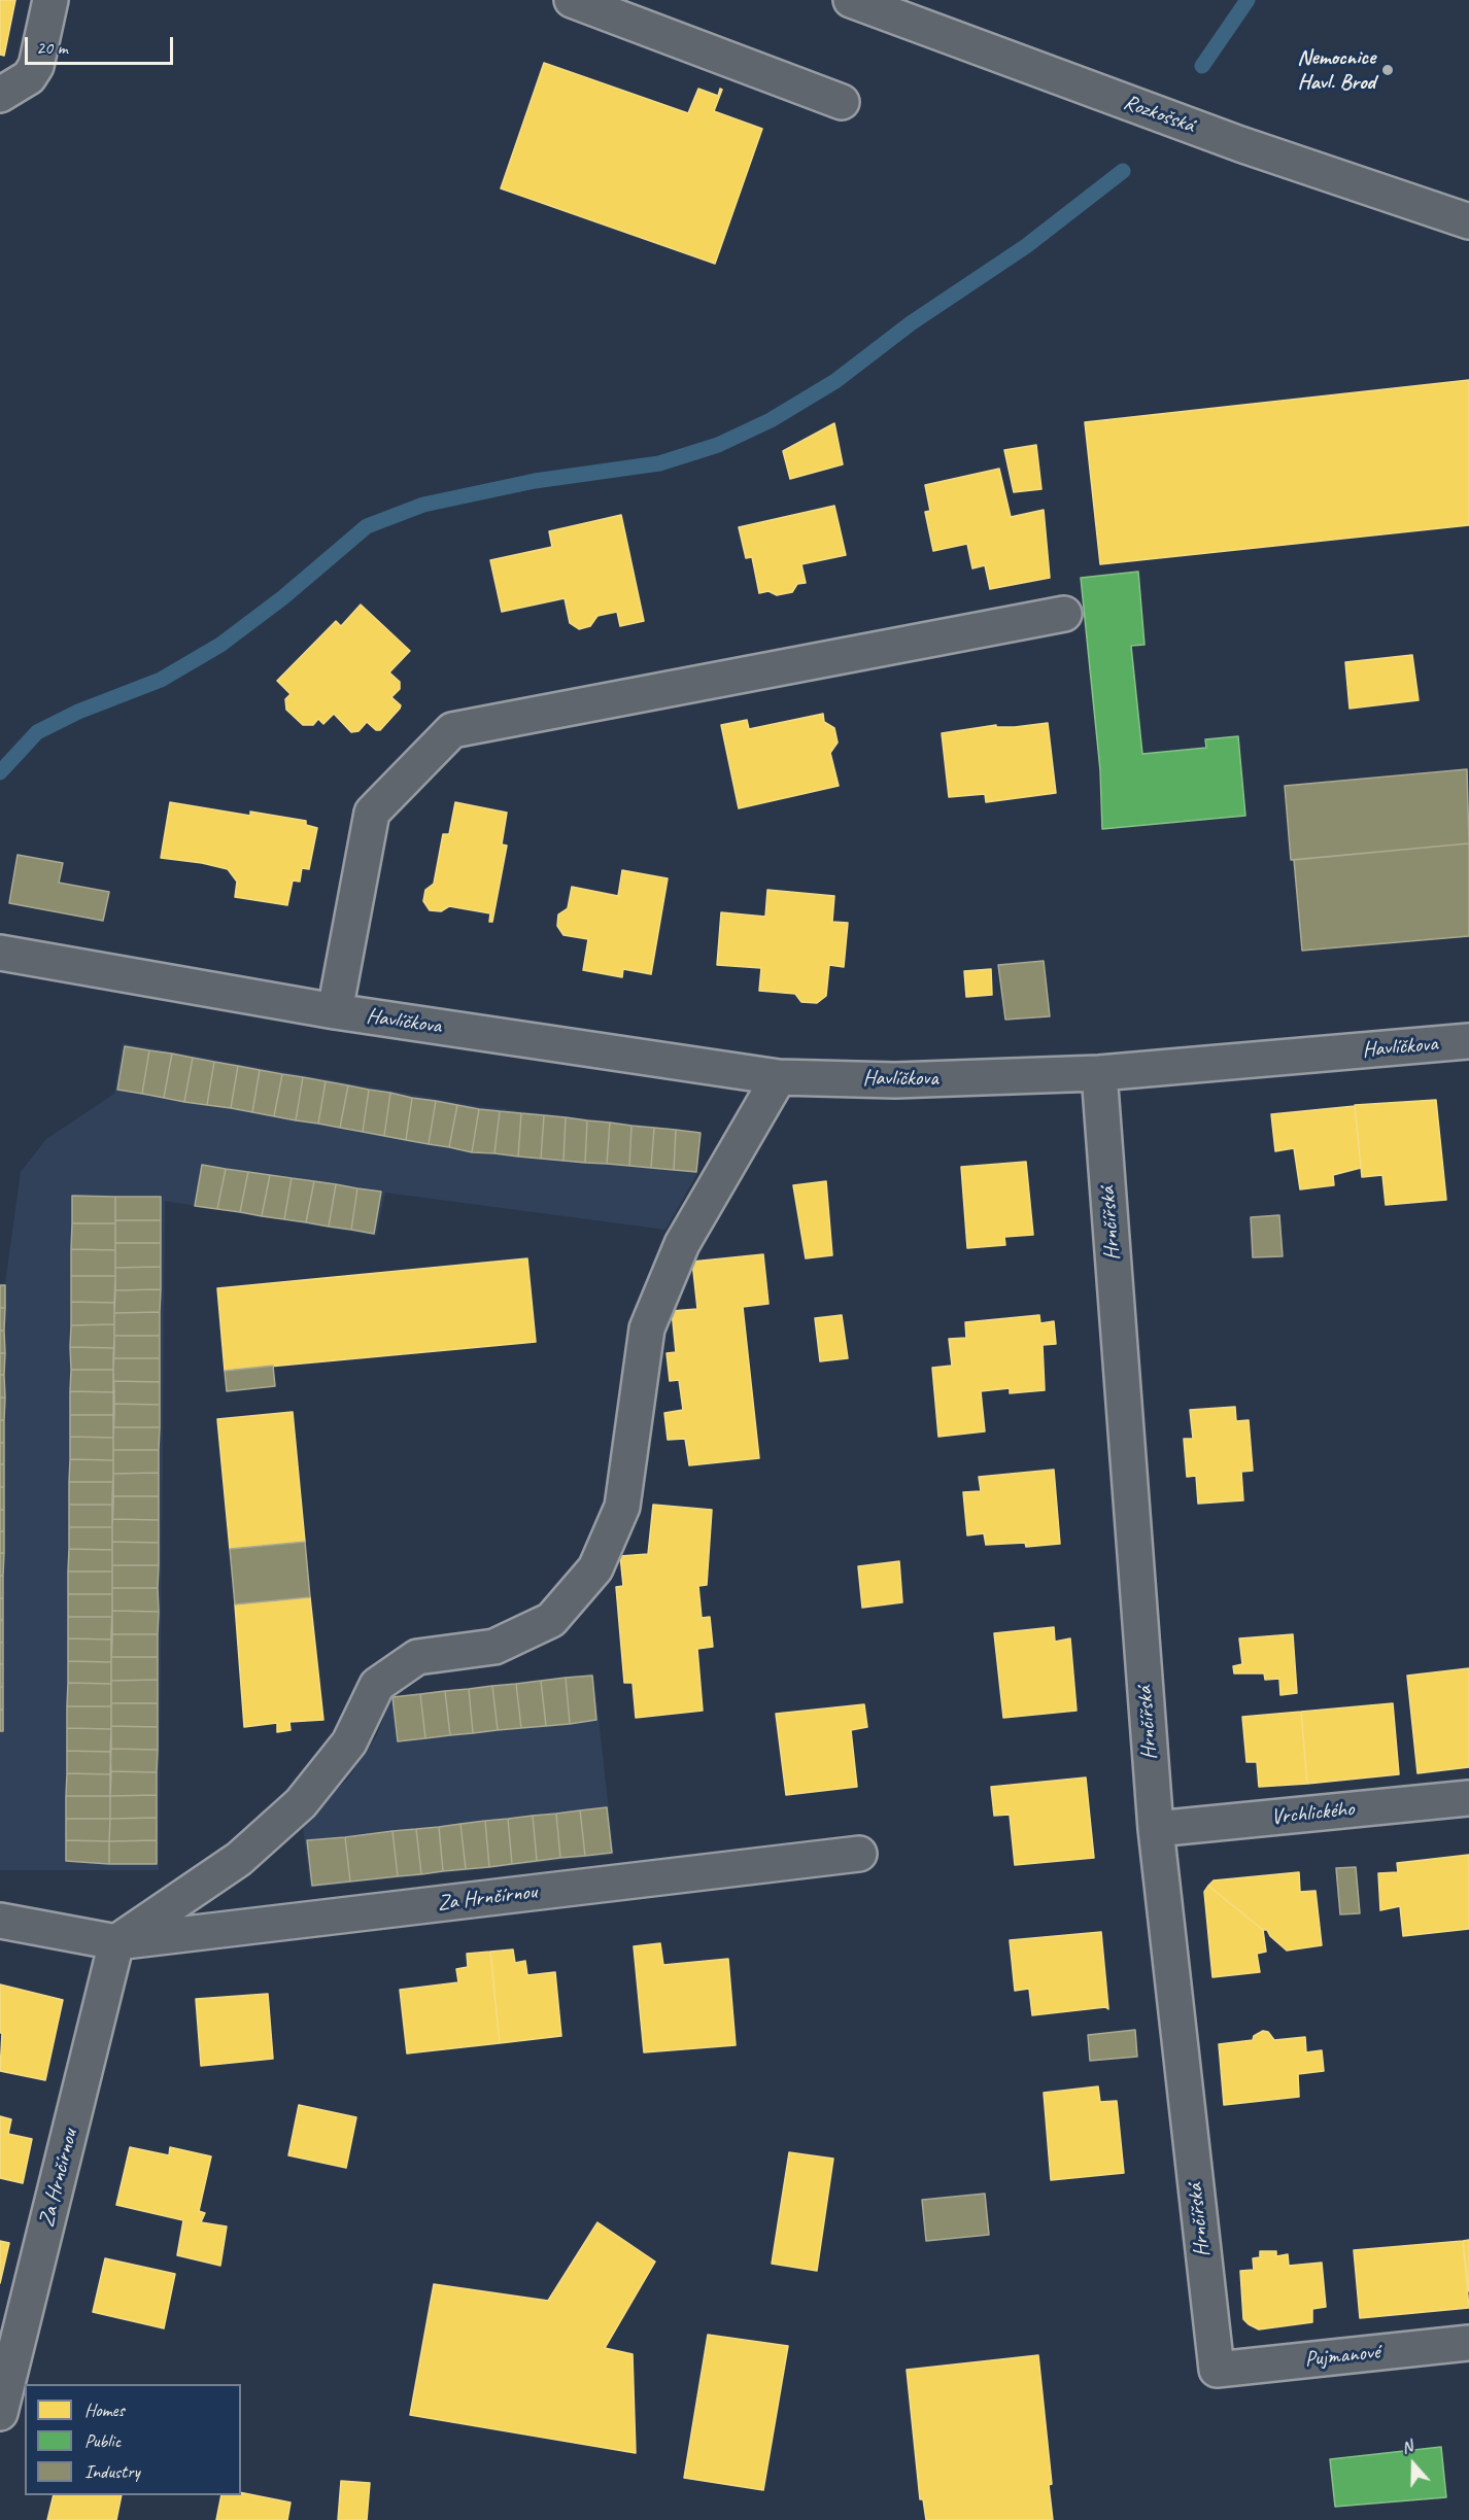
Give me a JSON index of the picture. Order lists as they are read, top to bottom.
{
  "streets": {
    "street": [
      "Rozkošská",
      "Havlíčkova",
      "Hrnčířská",
      "Vrchlického",
      "Za Hrnčírnou",
      "Pujmanové"
    ]
  },
  "crossings": [
    ["Havlíčkova", "Hrnčířská"],
    ["Hrnčířská", "Vrchlického"],
    ["Hrnčířská", "Pujmanové"]
  ],
  "places": ["Nemocnice Havl. Brod"],
  "legend": ["Homes", "Public", "Industry"],
  "scale_bar": "20 m",
  "north": "top"
}
